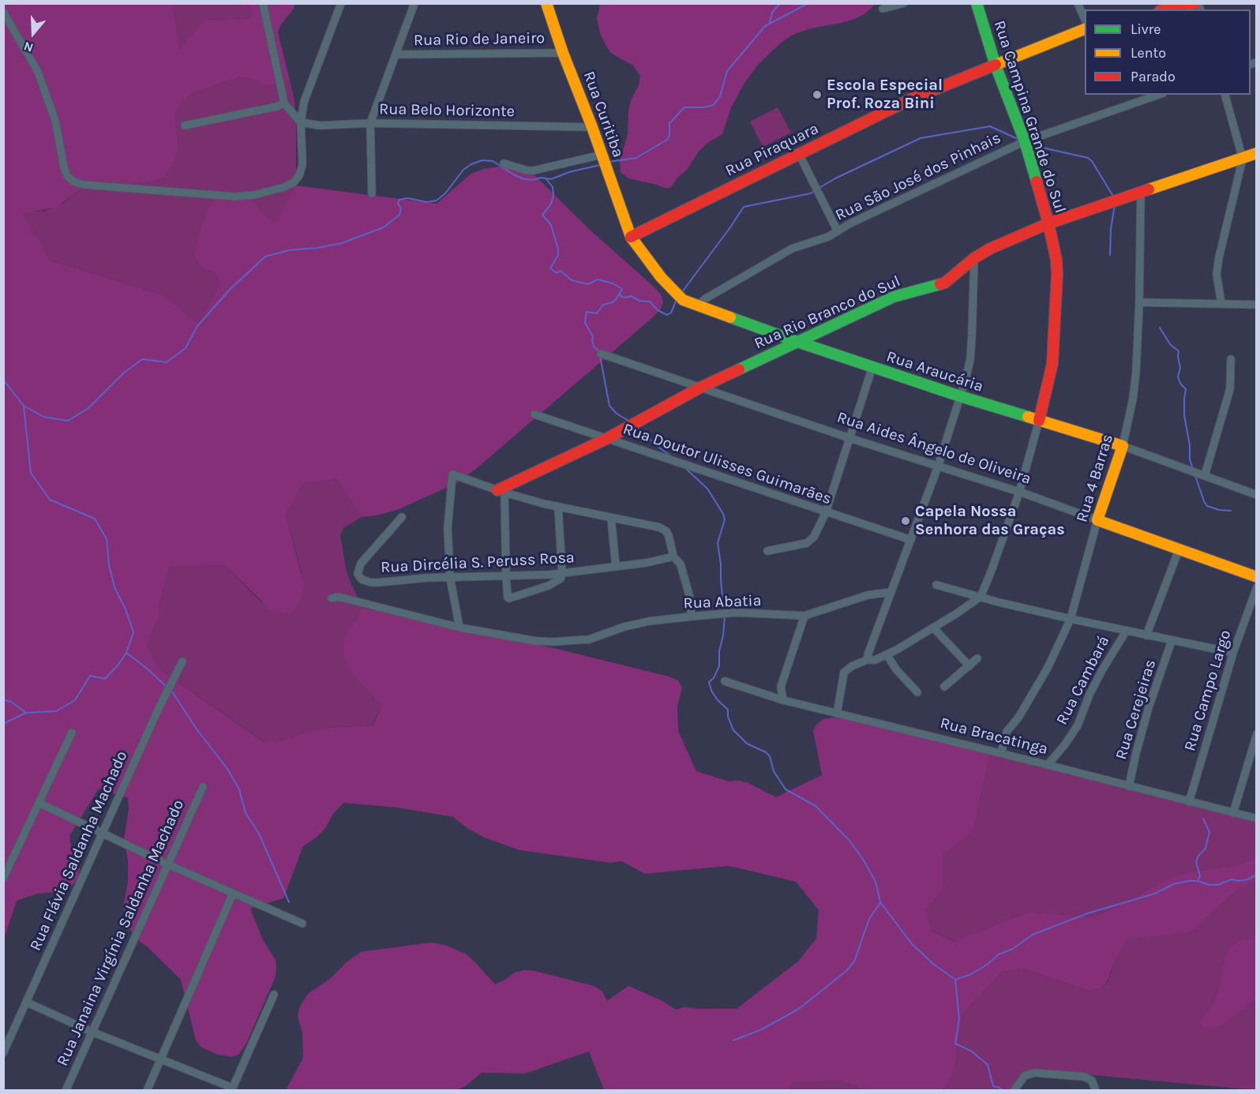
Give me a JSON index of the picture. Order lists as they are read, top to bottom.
{
  "streets": {
    "street": [
      "Rua Rio de Janeiro",
      "Rua Belo Horizonte",
      "Rua Curitiba",
      "Rua Campina Grande do Sul",
      "Rua Piraquara",
      "Rua São José dos Pinhais",
      "Rua Rio Branco do Sul",
      "Rua Araucária",
      "Rua Aides Ângelo de Oliveira",
      "Rua Doutor Ulisses Guimarães",
      "Rua 4 Barras",
      "Rua Dircélia S. Peruss Rosa",
      "Rua Abatia",
      "Rua Cambará",
      "Rua Campo Largo",
      "Rua Cerejeiras",
      "Rua Bracatinga",
      "Rua Flávia Saldanha Machado",
      "Rua Janaina Virgínia Saldanha Machado"
    ]
  },
  "crossings": [
    ["Rua Rio de Janeiro", "Rua Curitiba"],
    ["Rua Belo Horizonte", "Rua Curitiba"],
    ["Rua Curitiba", "Rua Piraquara"],
    ["Rua Curitiba", "Rua Araucária"],
    ["Rua Campina Grande do Sul", "Rua Piraquara"],
    ["Rua Campina Grande do Sul", "Rua São José dos Pinhais"],
    ["Rua Campina Grande do Sul", "Rua Rio Branco do Sul"],
    ["Rua Campina Grande do Sul", "Rua Araucária"],
    ["Rua Campina Grande do Sul", "Rua Aides Ângelo de Oliveira"],
    ["Rua Piraquara", "Rua Araucária"],
    ["Rua São José dos Pinhais", "Rua Araucária"],
    ["Rua Rio Branco do Sul", "Rua Araucária"],
    ["Rua Rio Branco do Sul", "Rua Aides Ângelo de Oliveira"],
    ["Rua Rio Branco do Sul", "Rua Doutor Ulisses Guimarães"],
    ["Rua Rio Branco do Sul", "Rua 4 Barras"],
    ["Rua Araucária", "Rua 4 Barras"],
    ["Rua Aides Ângelo de Oliveira", "Rua 4 Barras"],
    ["Rua 4 Barras", "Rua Bracatinga"],
    ["Rua Cambará", "Rua Bracatinga"],
    ["Rua Campo Largo", "Rua Bracatinga"],
    ["Rua Cerejeiras", "Rua Bracatinga"]
  ],
  "places": ["Escola Especial Prof. Roza Bini", "Capela Nossa Senhora das Graças"],
  "legend": ["Livre", "Lento", "Parado"],
  "north": "bottom"
}
